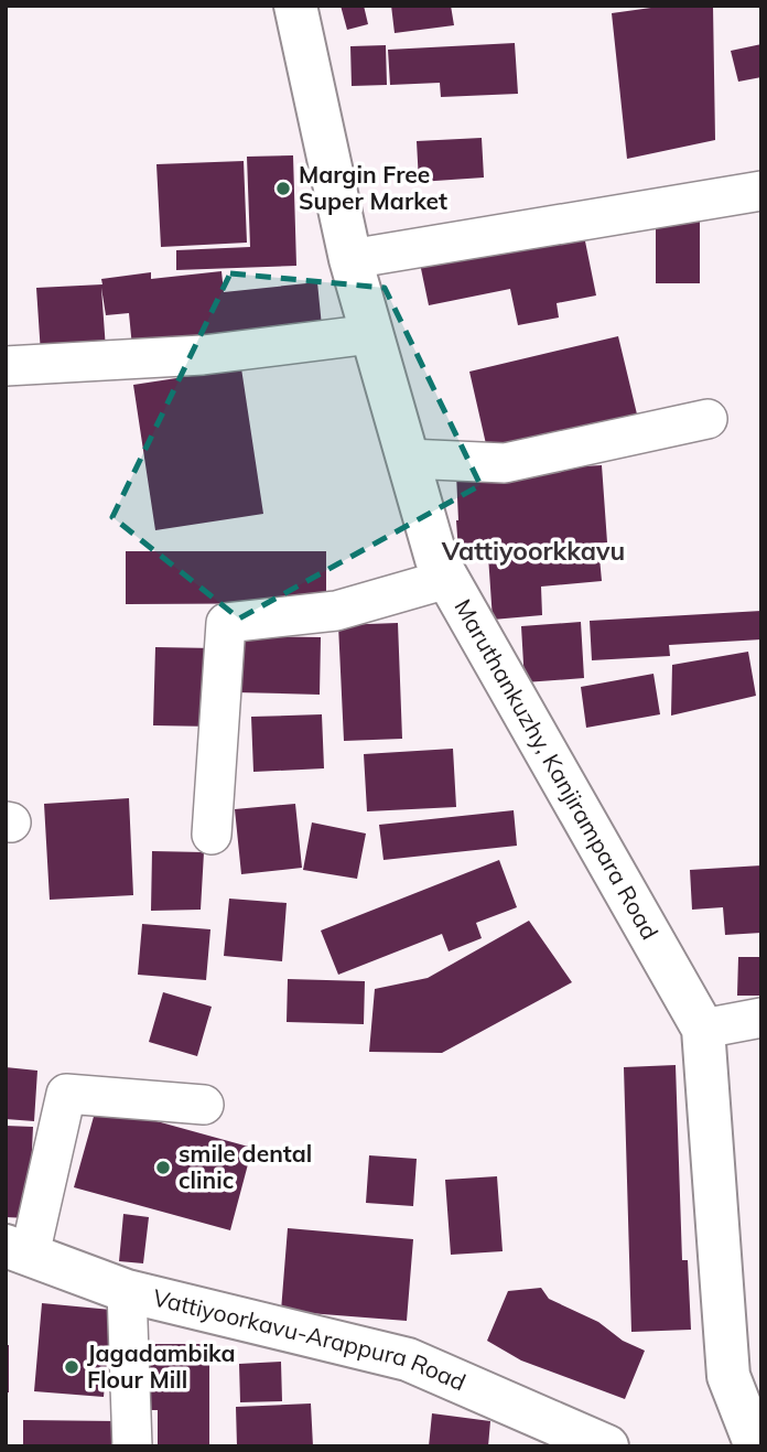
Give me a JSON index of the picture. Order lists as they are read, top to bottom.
{
  "streets": {
    "main road": ["Maruthankuzhy, Kanjirampara Road", "Vattiyoorkavu-Arappura Road"]
  },
  "districts": ["Vattiyoorkkavu"],
  "places": ["Margin Free Super Market", "smile dental clinic", "Jagadambika Flour Mill"]
}
